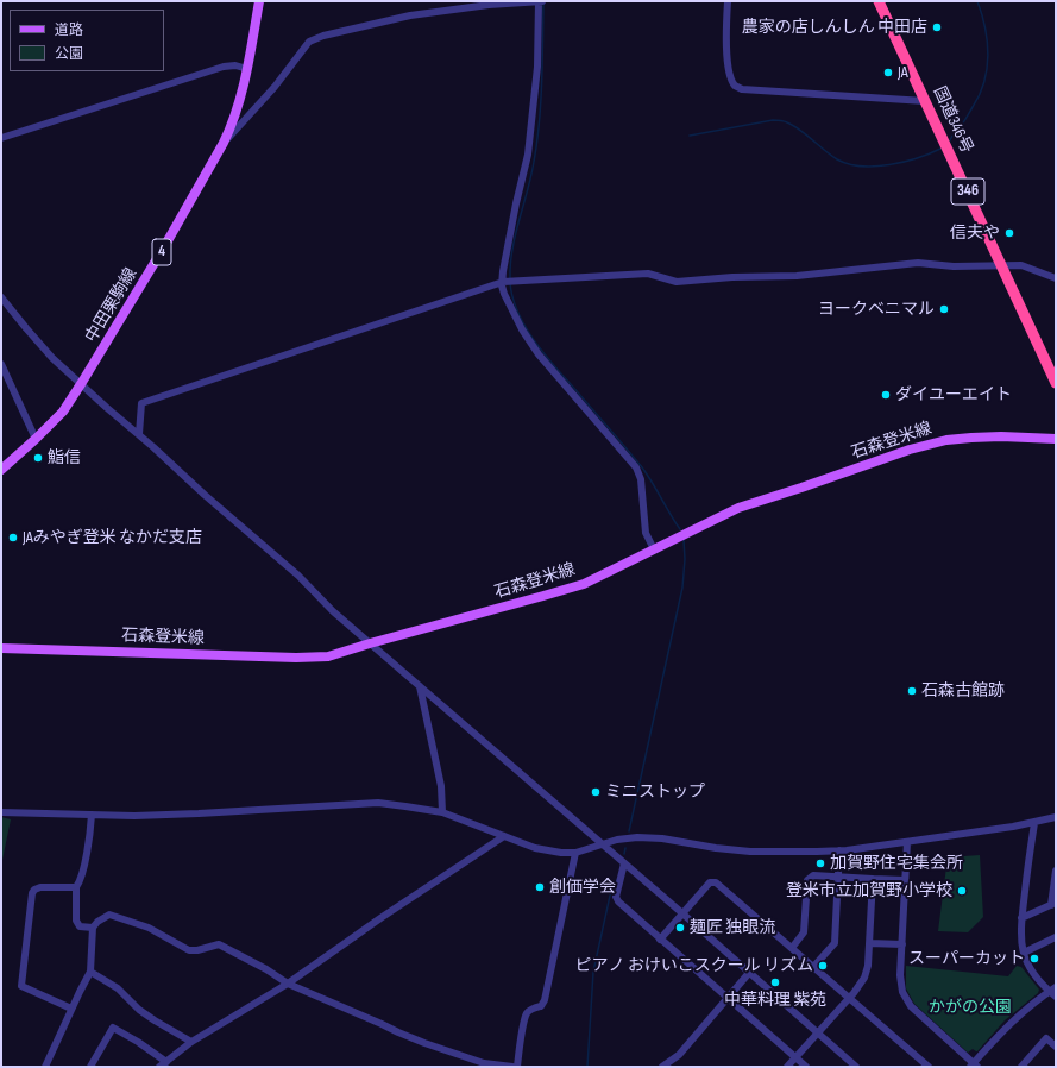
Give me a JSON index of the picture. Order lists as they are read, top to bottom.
{
  "streets": {
    "highway": ["国道346号", "346"],
    "main road": ["4", "中田栗駒線", "石森登米線"]
  },
  "parks": ["かがの公園"],
  "places": [
    "農家の店しんしん 中田店",
    "JA",
    "信夫や",
    "ヨークベニマル",
    "ダイユーエイト",
    "鮨信",
    "JAみやぎ登米 なかだ支店",
    "石森古館跡",
    "ミニストップ",
    "加賀野住宅集会所",
    "創価学会",
    "登米市立加賀野小学校",
    "麺匠 独眼流",
    "スーパーカット",
    "ピアノ おけいこスクール リズム",
    "中華料理 紫苑"
  ],
  "legend": ["道路", "公園"]
}
